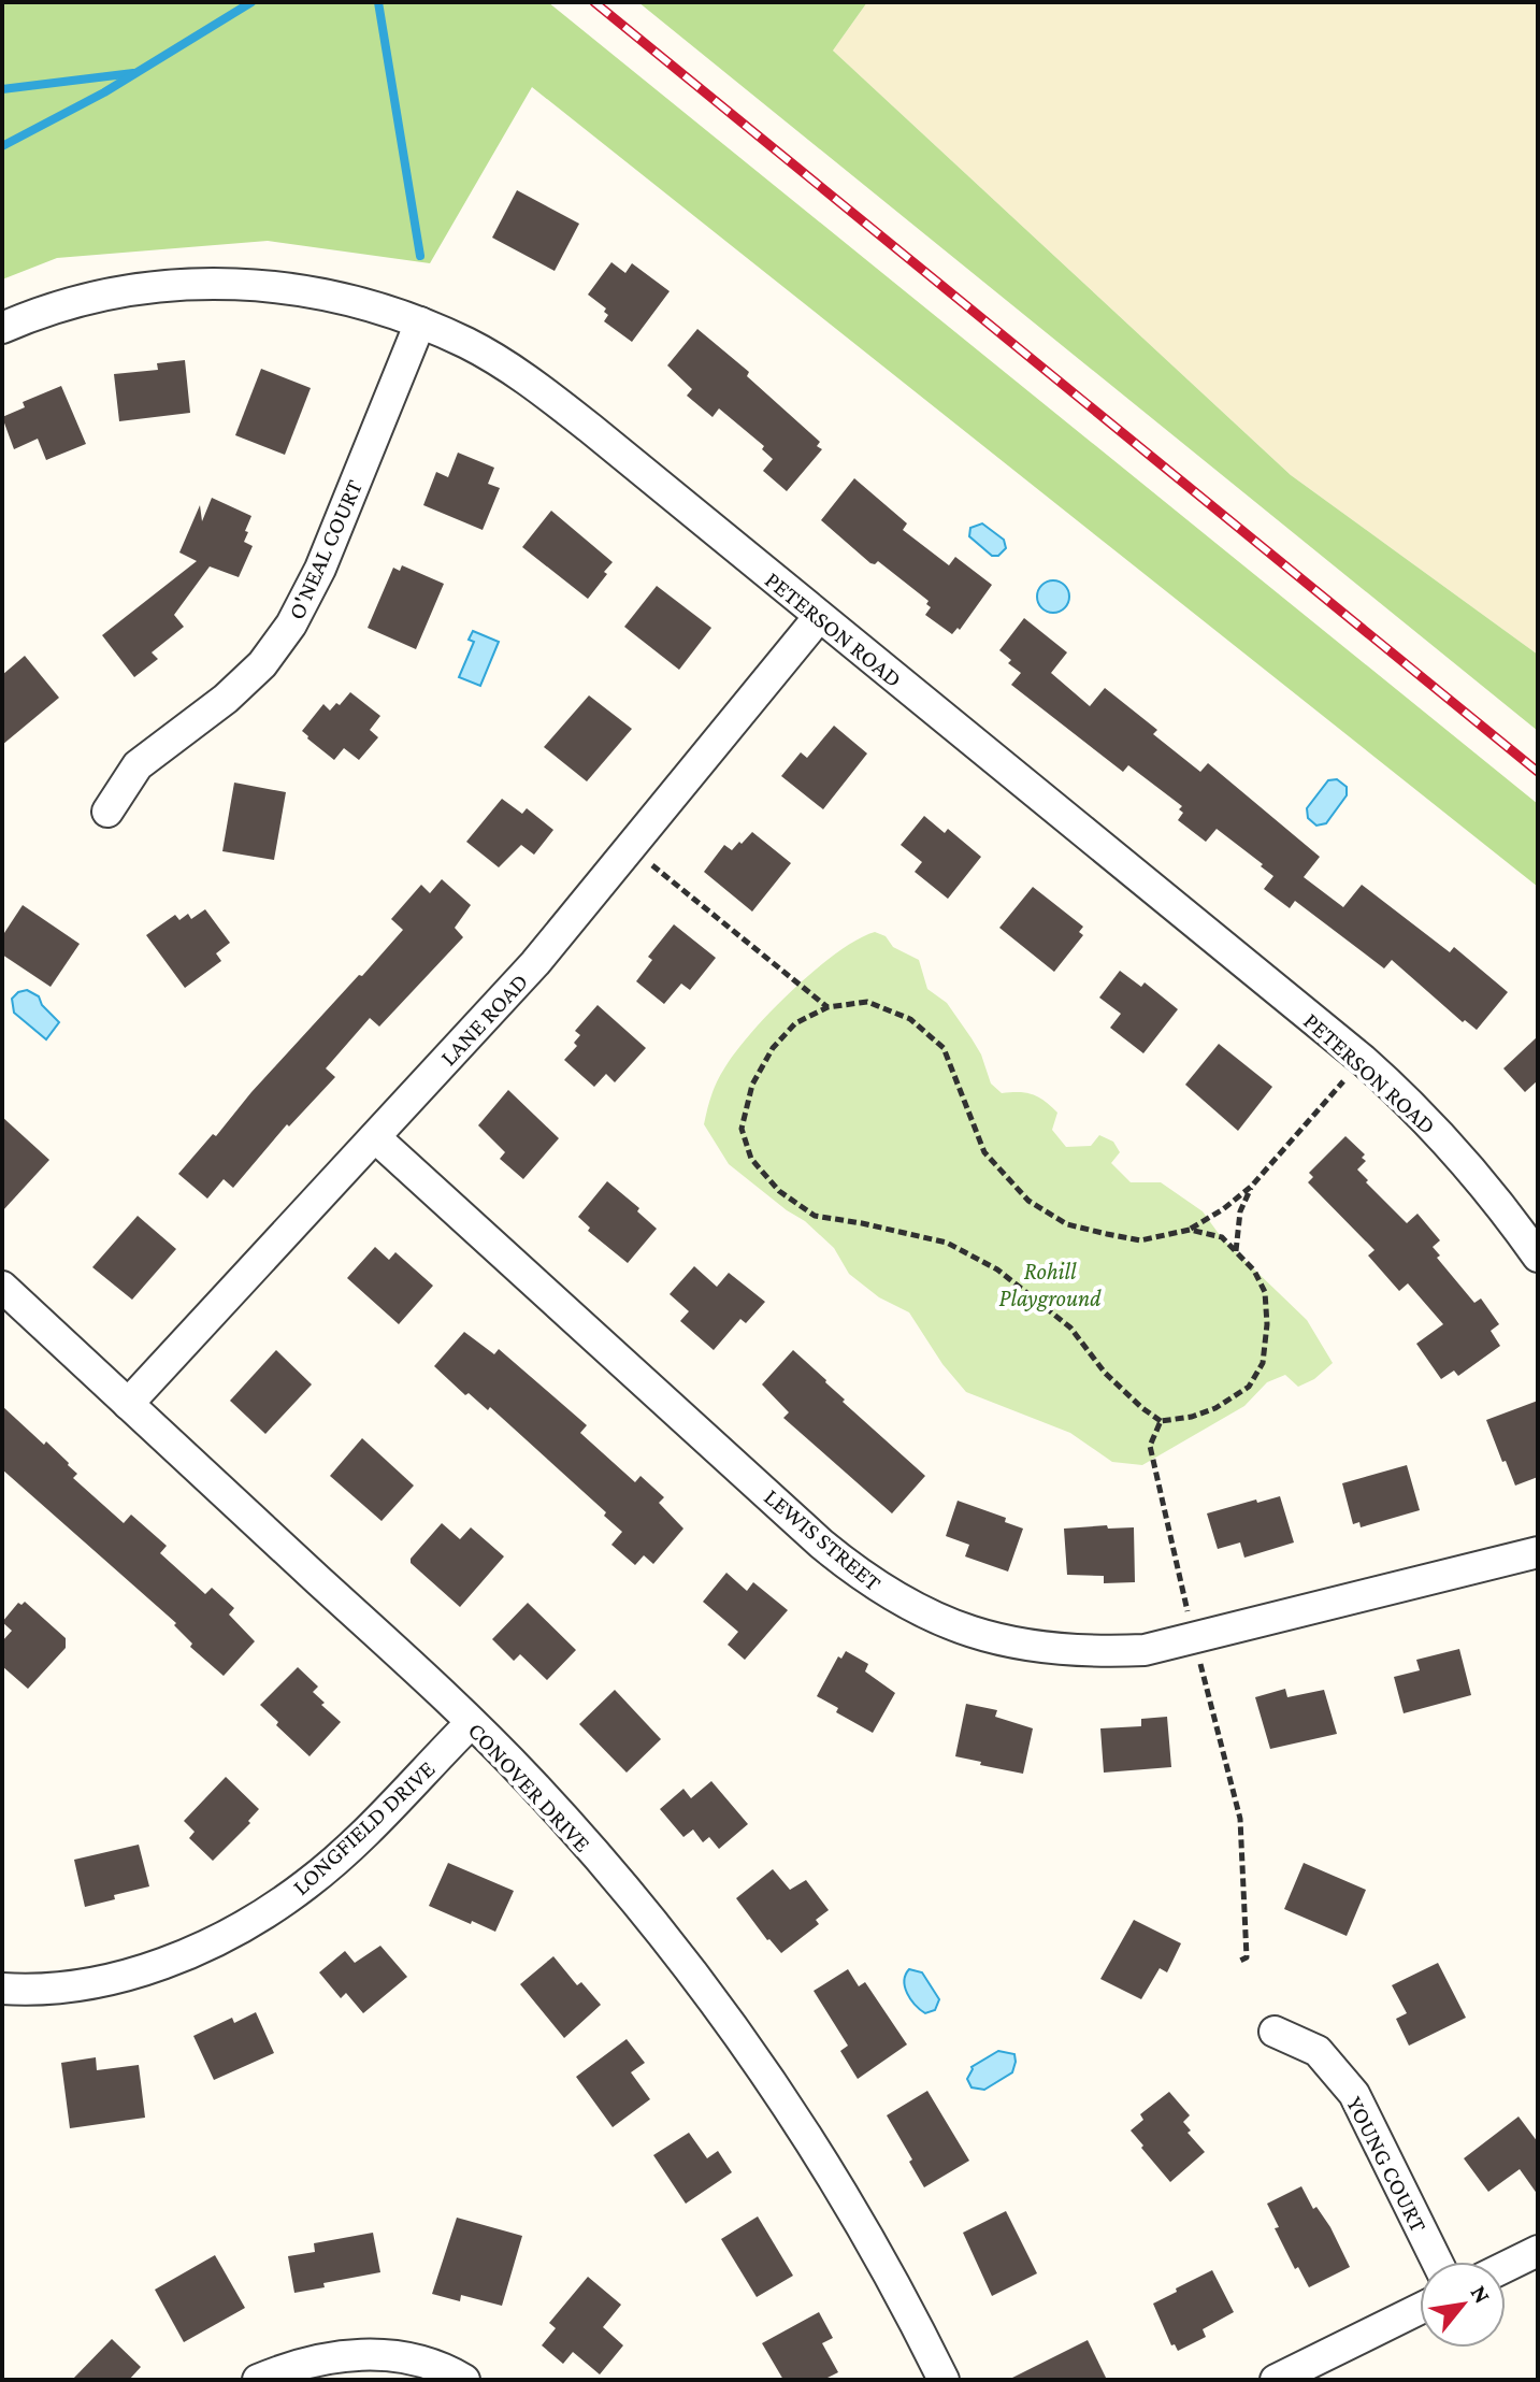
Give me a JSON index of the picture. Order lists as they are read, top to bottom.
{
  "streets": {
    "street": [
      "O'NEAL COURT",
      "PETERSON ROAD",
      "LANE ROAD",
      "LEWIS STREET",
      "CONOVER DRIVE",
      "LONGFIELD DRIVE",
      "YOUNG COURT"
    ]
  },
  "crossings": [
    ["O'NEAL COURT", "PETERSON ROAD"],
    ["PETERSON ROAD", "LANE ROAD"],
    ["LANE ROAD", "LEWIS STREET"],
    ["LANE ROAD", "CONOVER DRIVE"],
    ["CONOVER DRIVE", "LONGFIELD DRIVE"]
  ],
  "parks": ["Rohill Playground"],
  "north": "top right"
}
